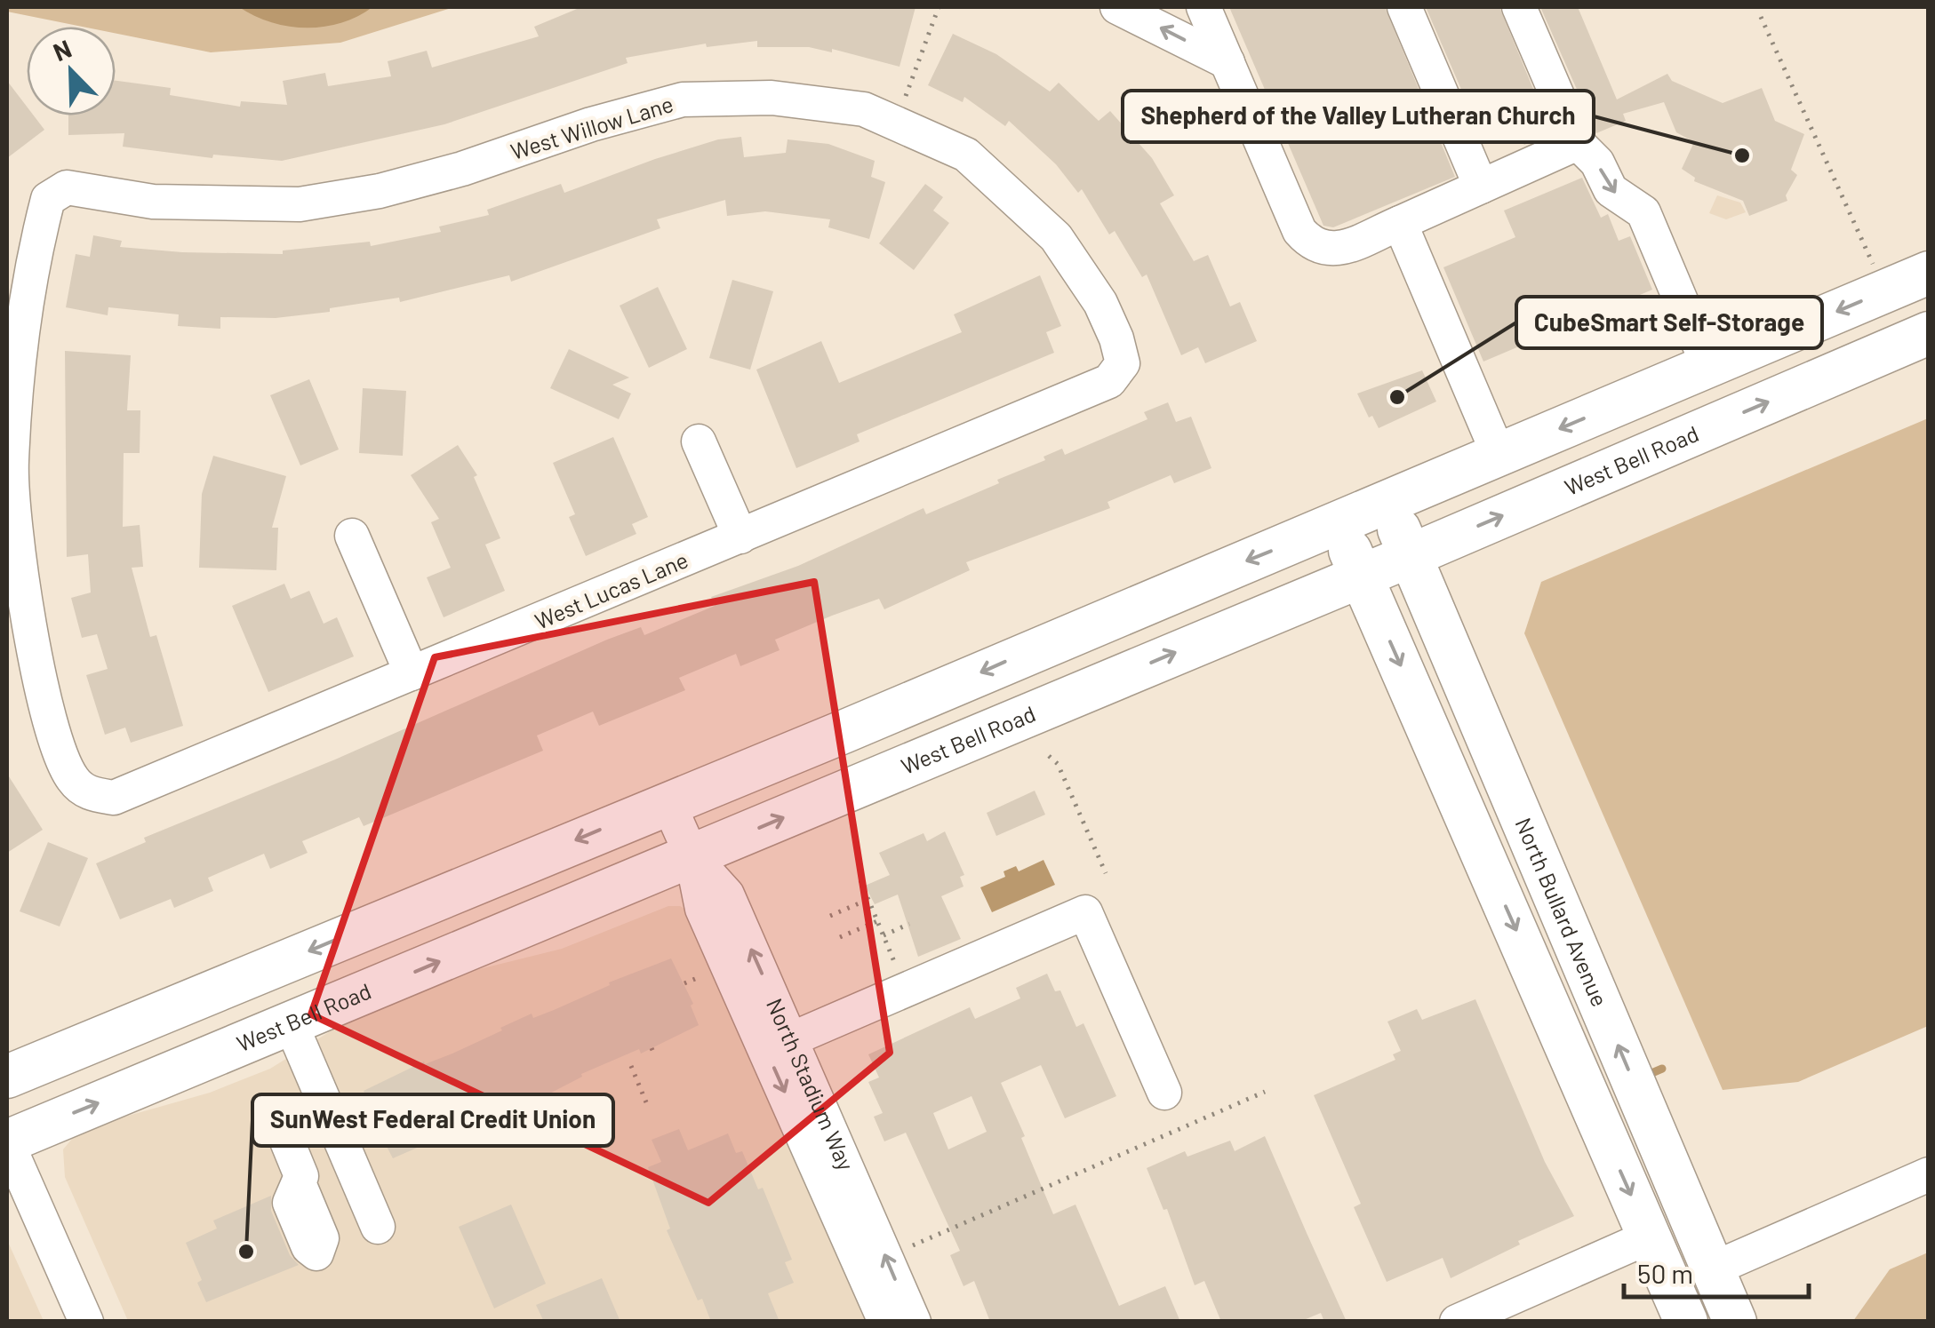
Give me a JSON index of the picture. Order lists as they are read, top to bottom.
{
  "streets": {
    "main road": ["West Bell Road", "North Bullard Avenue"],
    "street": ["West Willow Lane", "West Lucas Lane", "North Stadium Way"]
  },
  "crossings": [
    ["West Willow Lane", "West Lucas Lane"],
    ["West Bell Road", "North Bullard Avenue"],
    ["West Bell Road", "North Stadium Way"]
  ],
  "places": ["Shepherd of the Valley Lutheran Church", "CubeSmart Self-Storage", "SunWest Federal Credit Union"],
  "scale_bar": "50 m",
  "north": "top left"
}
